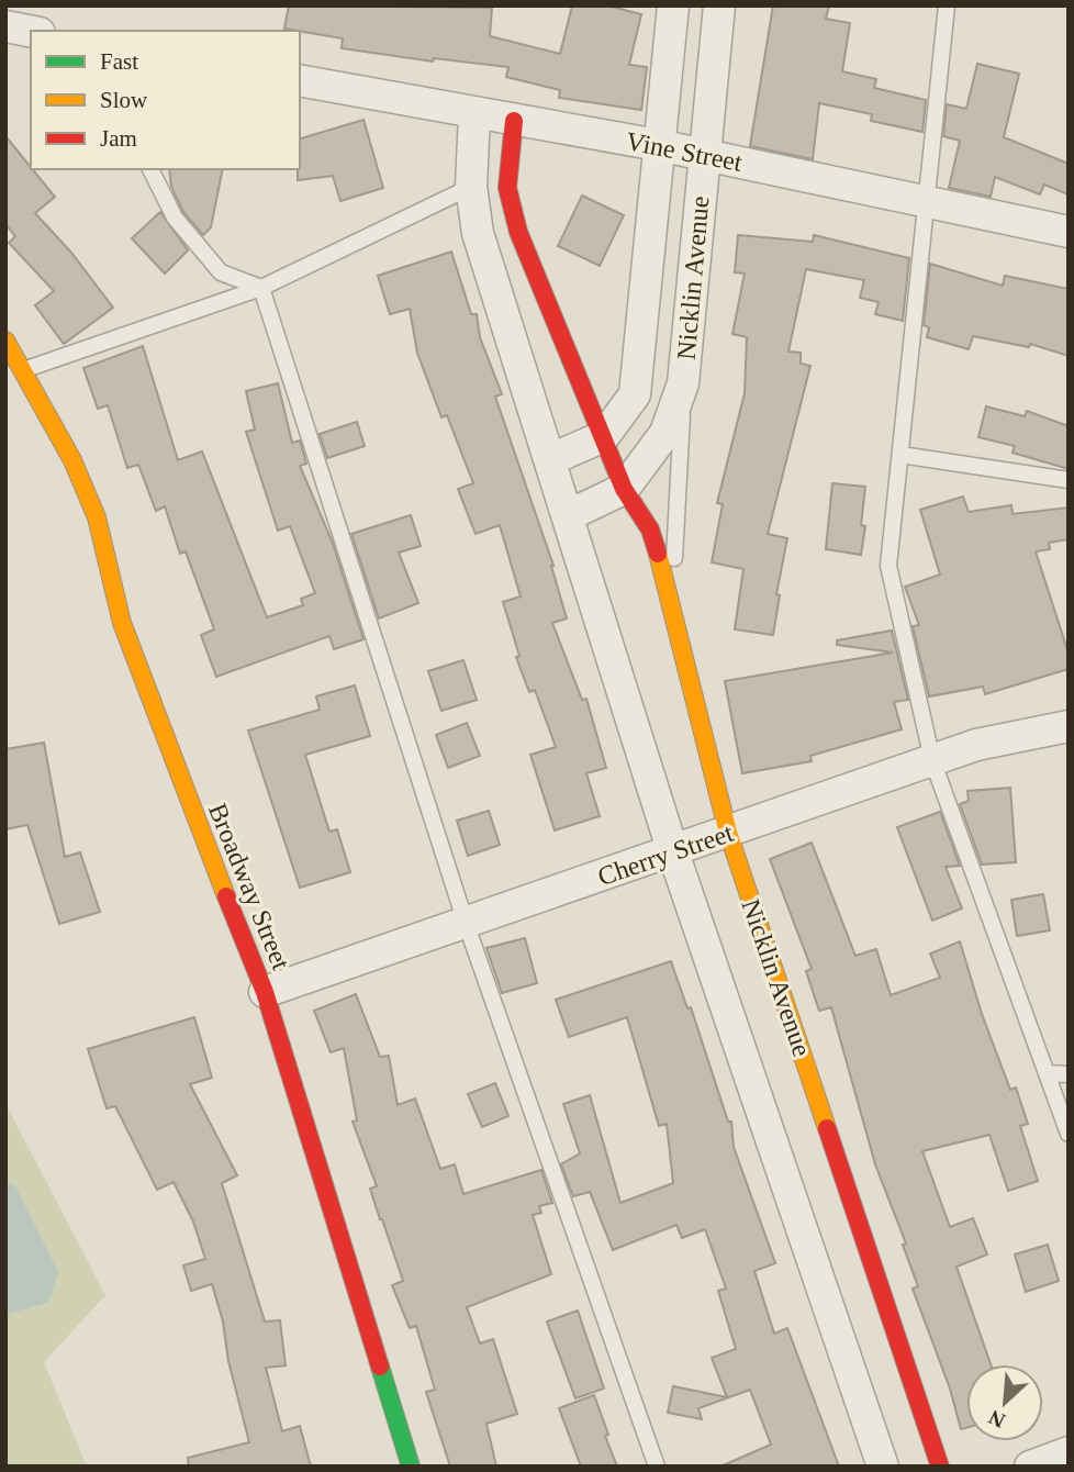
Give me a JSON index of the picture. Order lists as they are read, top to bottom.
{
  "streets": {
    "street": [
      "Vine Street",
      "Nicklin Avenue",
      "Cherry Street",
      "Broadway Street"
    ]
  },
  "crossings": [
    ["Vine Street", "Nicklin Avenue"],
    ["Nicklin Avenue", "Cherry Street"],
    ["Cherry Street", "Broadway Street"]
  ],
  "legend": ["Fast", "Slow", "Jam"],
  "north": "bottom left"
}
